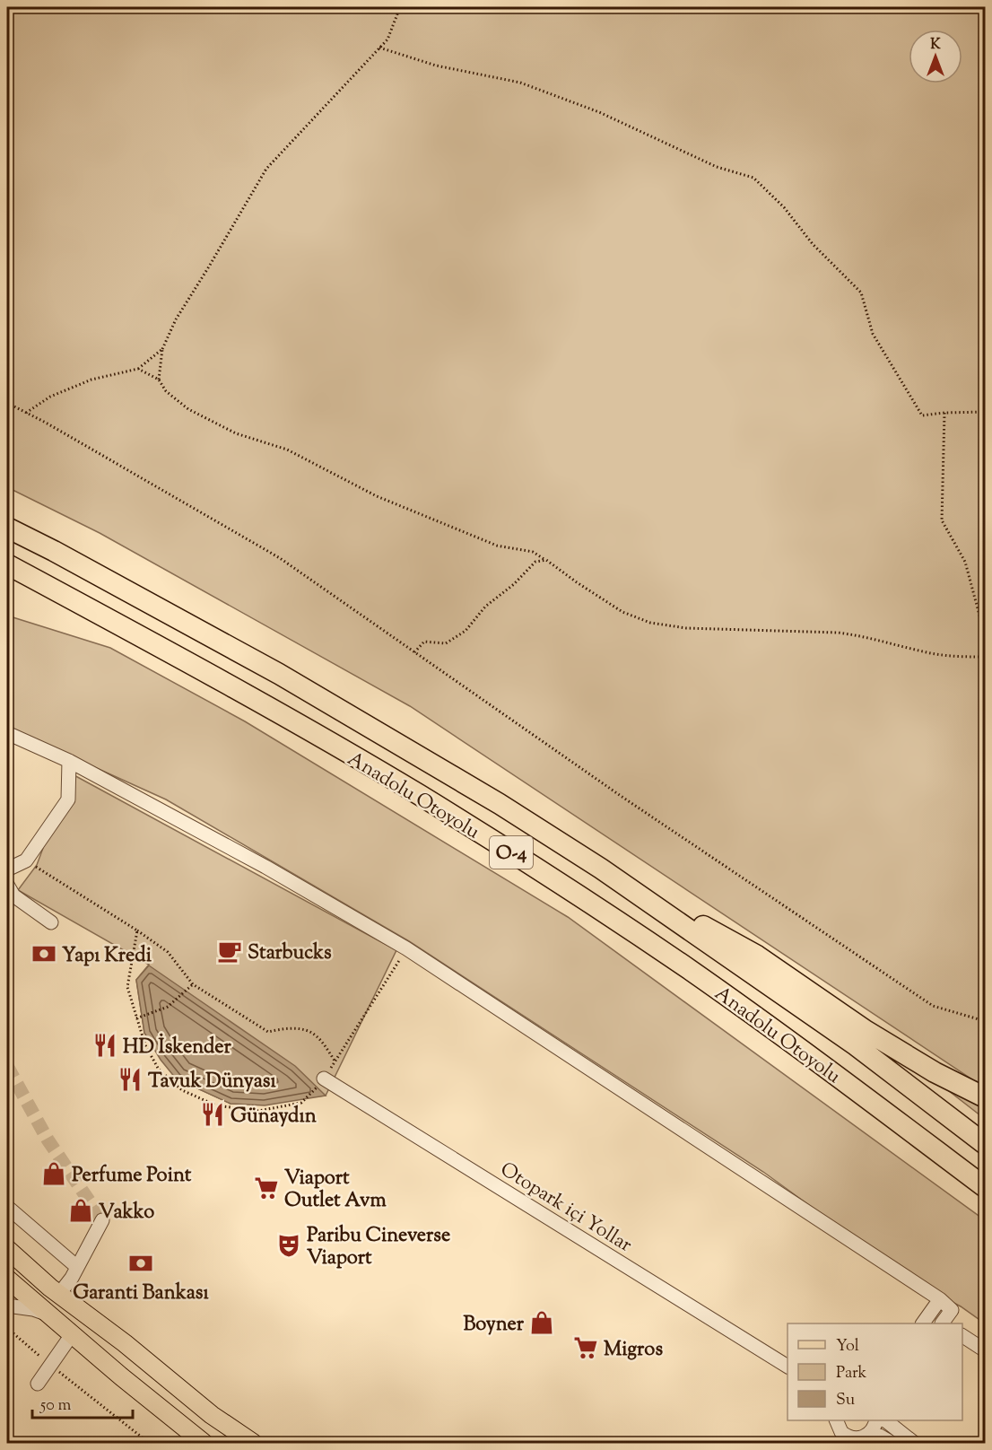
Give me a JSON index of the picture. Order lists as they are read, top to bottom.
{
  "streets": {
    "highway": ["Anadolu Otoyolu", "O-4"],
    "street": ["Otopark içi Yollar"]
  },
  "places": {
    "cafe": ["Starbucks"],
    "bank": ["Yapı Kredi", "Garanti Bankası"],
    "restaurant": ["HD İskender", "Tavuk Dünyası", "Günaydın"],
    "shop": ["Perfume Point", "Vakko", "Boyner"],
    "supermarket": ["Viaport Outlet Avm", "Migros"],
    "theatre": ["Paribu Cineverse Viaport"]
  },
  "legend": ["Yol", "Park", "Su"],
  "scale_bar": "50 m",
  "north": "top"
}
